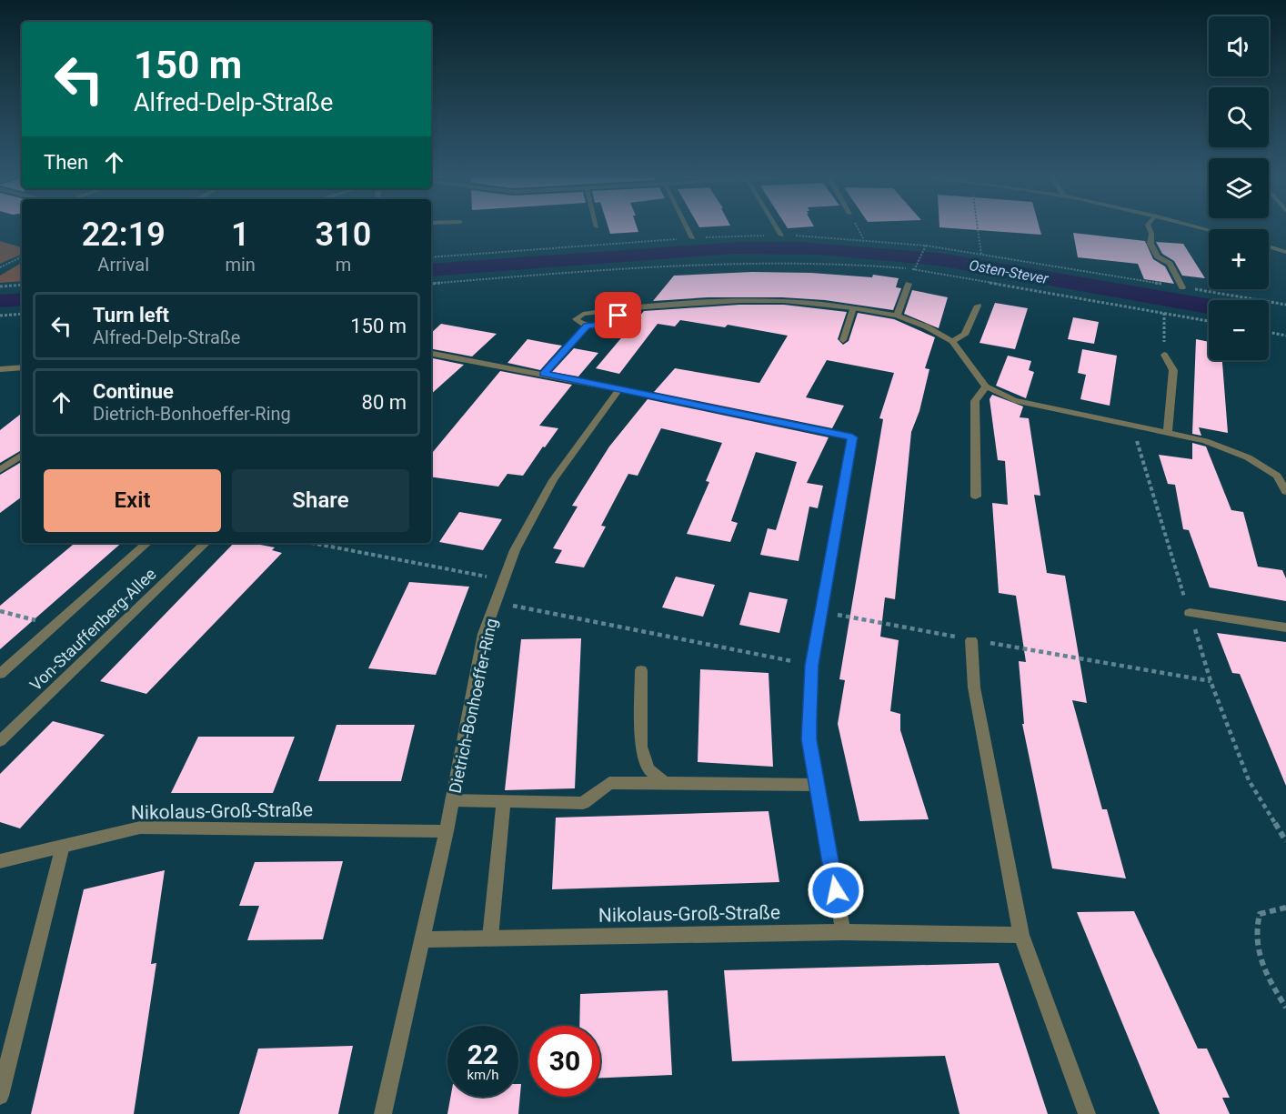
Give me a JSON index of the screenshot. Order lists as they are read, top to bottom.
{
  "streets": {
    "street": ["Von-Stauffenberg-Allee", "Dietrich-Bonhoeffer-Ring", "Nikolaus-Groß-Straße"]
  },
  "crossings": [
    ["Dietrich-Bonhoeffer-Ring", "Nikolaus-Groß-Straße"]
  ],
  "water": ["Osten-Stever"],
  "page": {
    "map_buttons": ["+", "−"],
    "turn": ["150 m", "Alfred-Delp-Straße"],
    "then": "Then",
    "eta": [
      "22:19",
      "Arrival",
      "1",
      "min",
      "310",
      "m"
    ],
    "list": [
      {
        "name": "Turn left",
        "note": "Alfred-Delp-Straße",
        "value": "150 m"
      },
      {
        "name": "Continue",
        "note": "Dietrich-Bonhoeffer-Ring",
        "value": "80 m"
      }
    ],
    "buttons": ["Exit", "Share"],
    "speed": "22 km/h",
    "limit": "30"
  }
}
